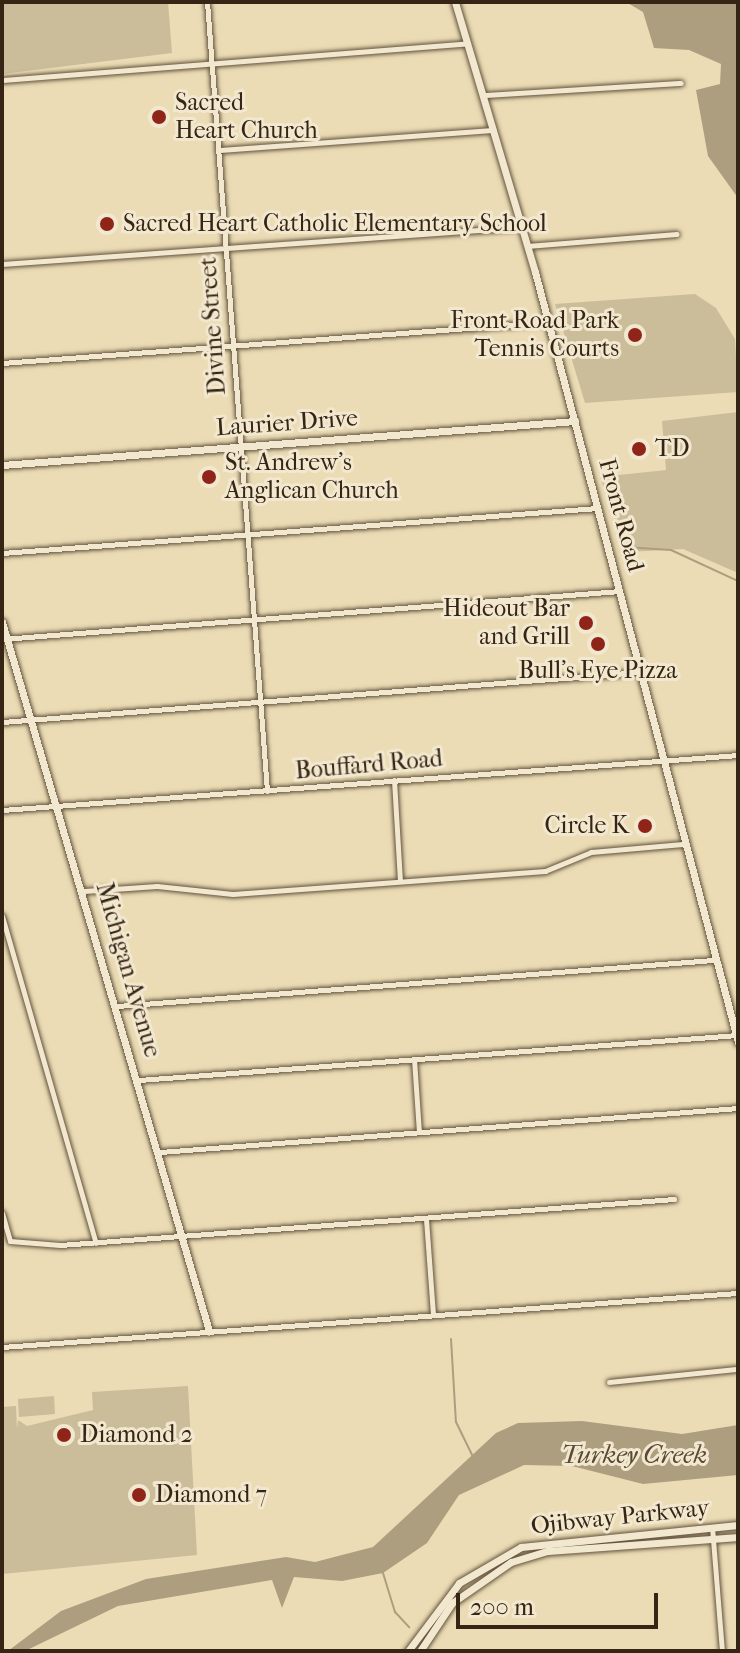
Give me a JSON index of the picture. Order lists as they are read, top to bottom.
{
  "streets": {
    "main road": [
      "Laurier Drive",
      "Front Road",
      "Michigan Avenue",
      "Ojibway Parkway"
    ],
    "street": ["Divine Street", "Bouffard Road"]
  },
  "crossings": [
    ["Divine Street", "Laurier Drive"],
    ["Divine Street", "Bouffard Road"],
    ["Laurier Drive", "Front Road"],
    ["Front Road", "Bouffard Road"],
    ["Bouffard Road", "Michigan Avenue"]
  ],
  "water": ["Turkey Creek"],
  "places": [
    "Sacred Heart Church",
    "Sacred Heart Catholic Elementary School",
    "Front Road Park Tennis Courts",
    "TD",
    "St. Andrew's Anglican Church",
    "Hideout Bar and Grill",
    "Bull's Eye Pizza",
    "Circle K",
    "Diamond 2",
    "Diamond 7"
  ],
  "scale_bar": "200 m"
}
